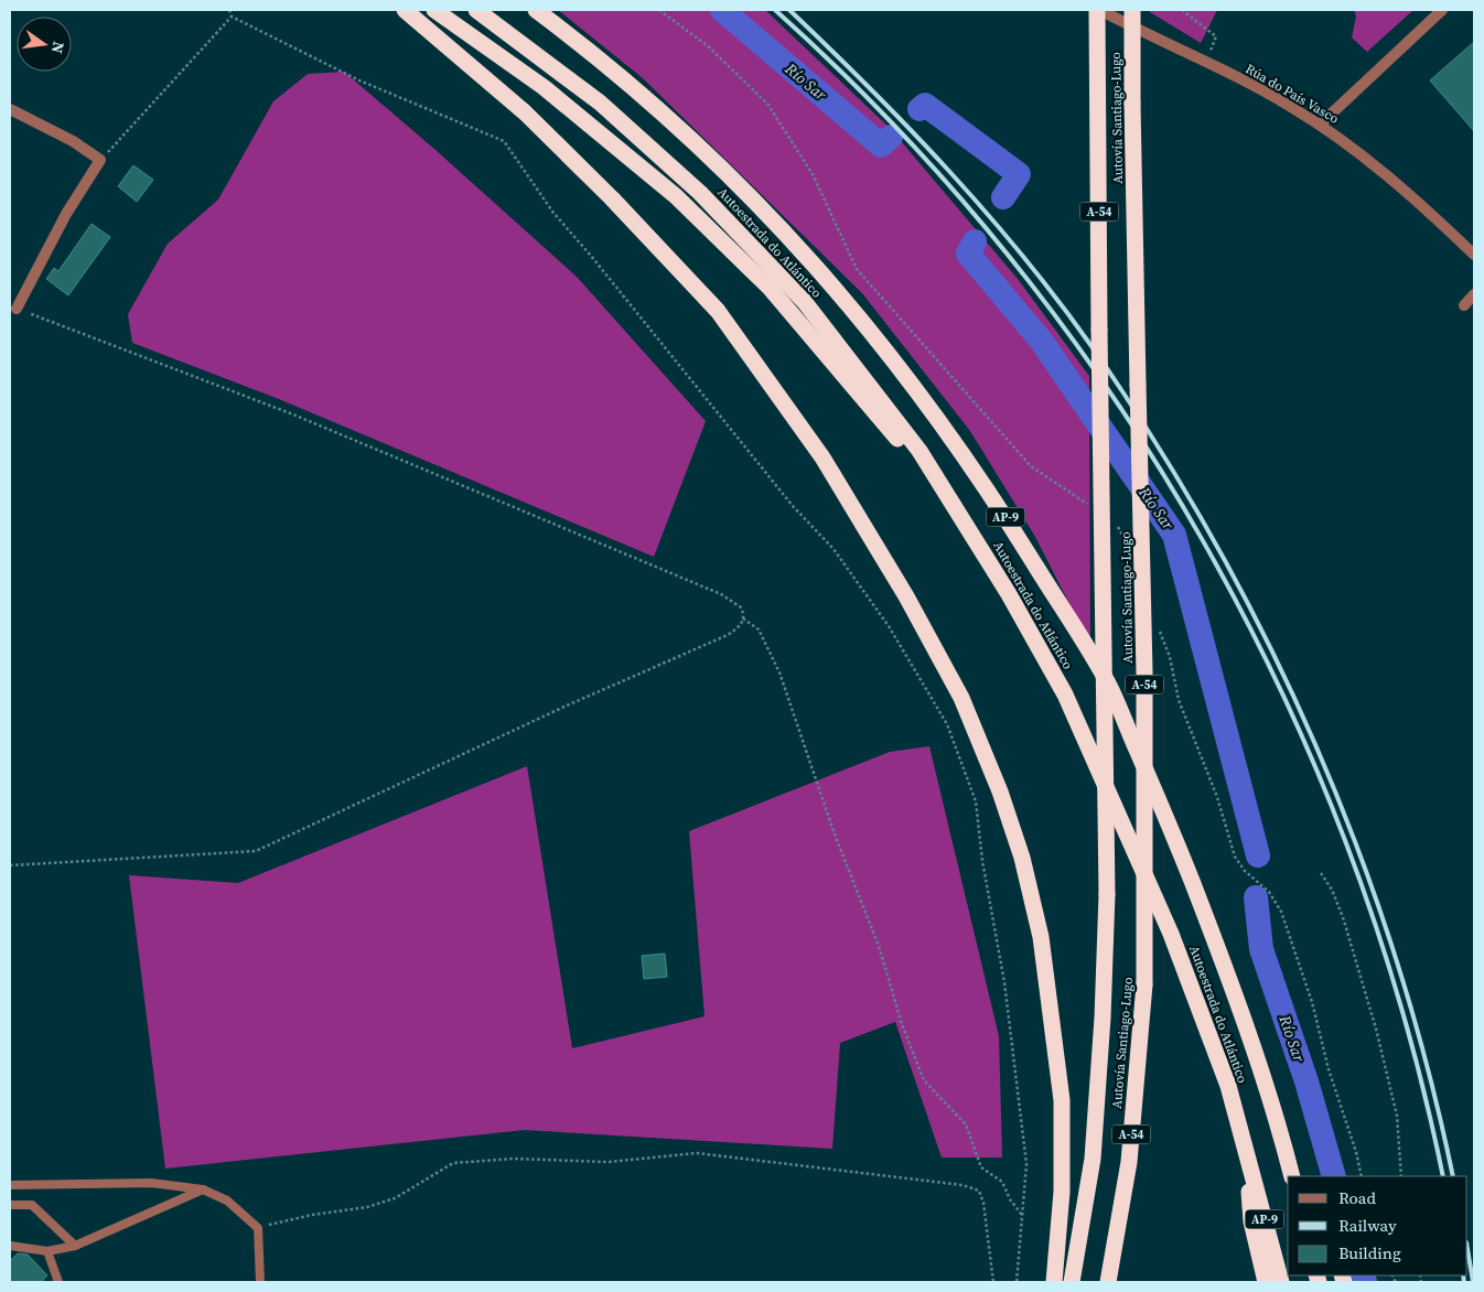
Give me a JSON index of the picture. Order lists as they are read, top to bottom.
{
  "streets": {
    "highway": [
      "Autovía Santiago-Lugo",
      "A-54",
      "Autoestrada do Atlántico",
      "AP-9"
    ],
    "street": ["Rúa do País Vasco"]
  },
  "crossings": [
    ["Rúa do País Vasco", "Autovía Santiago-Lugo"]
  ],
  "water": ["Río Sar"],
  "legend": ["Road", "Railway", "Building"],
  "north": "right"
}
